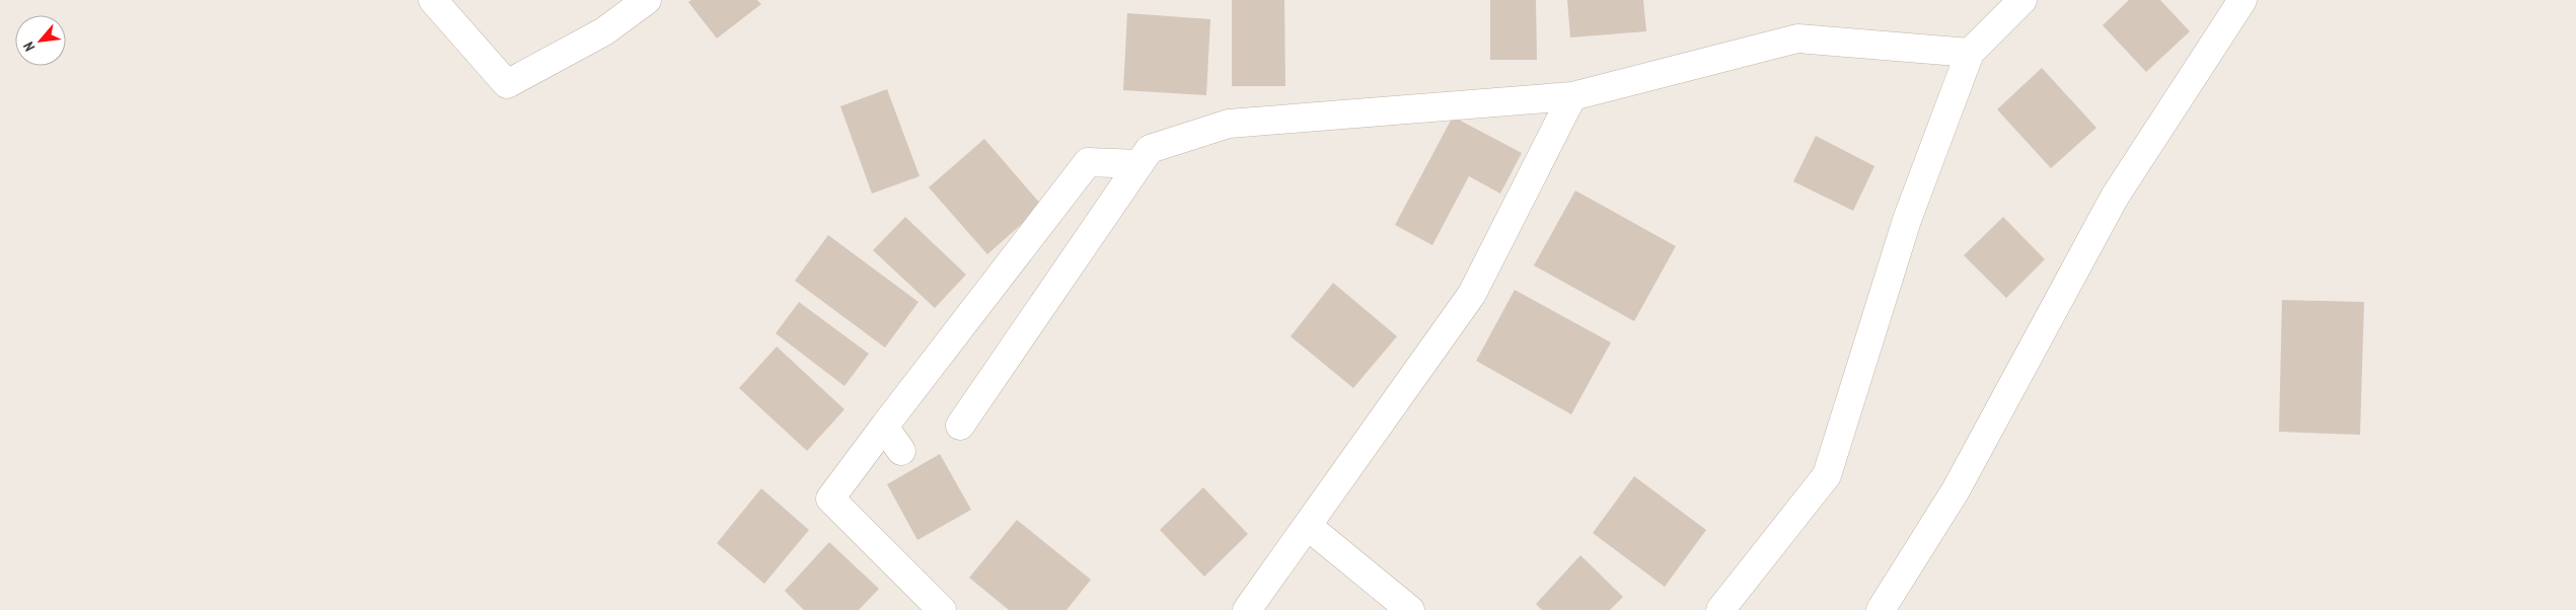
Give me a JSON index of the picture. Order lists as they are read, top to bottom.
{
  "north": "bottom left"
}
